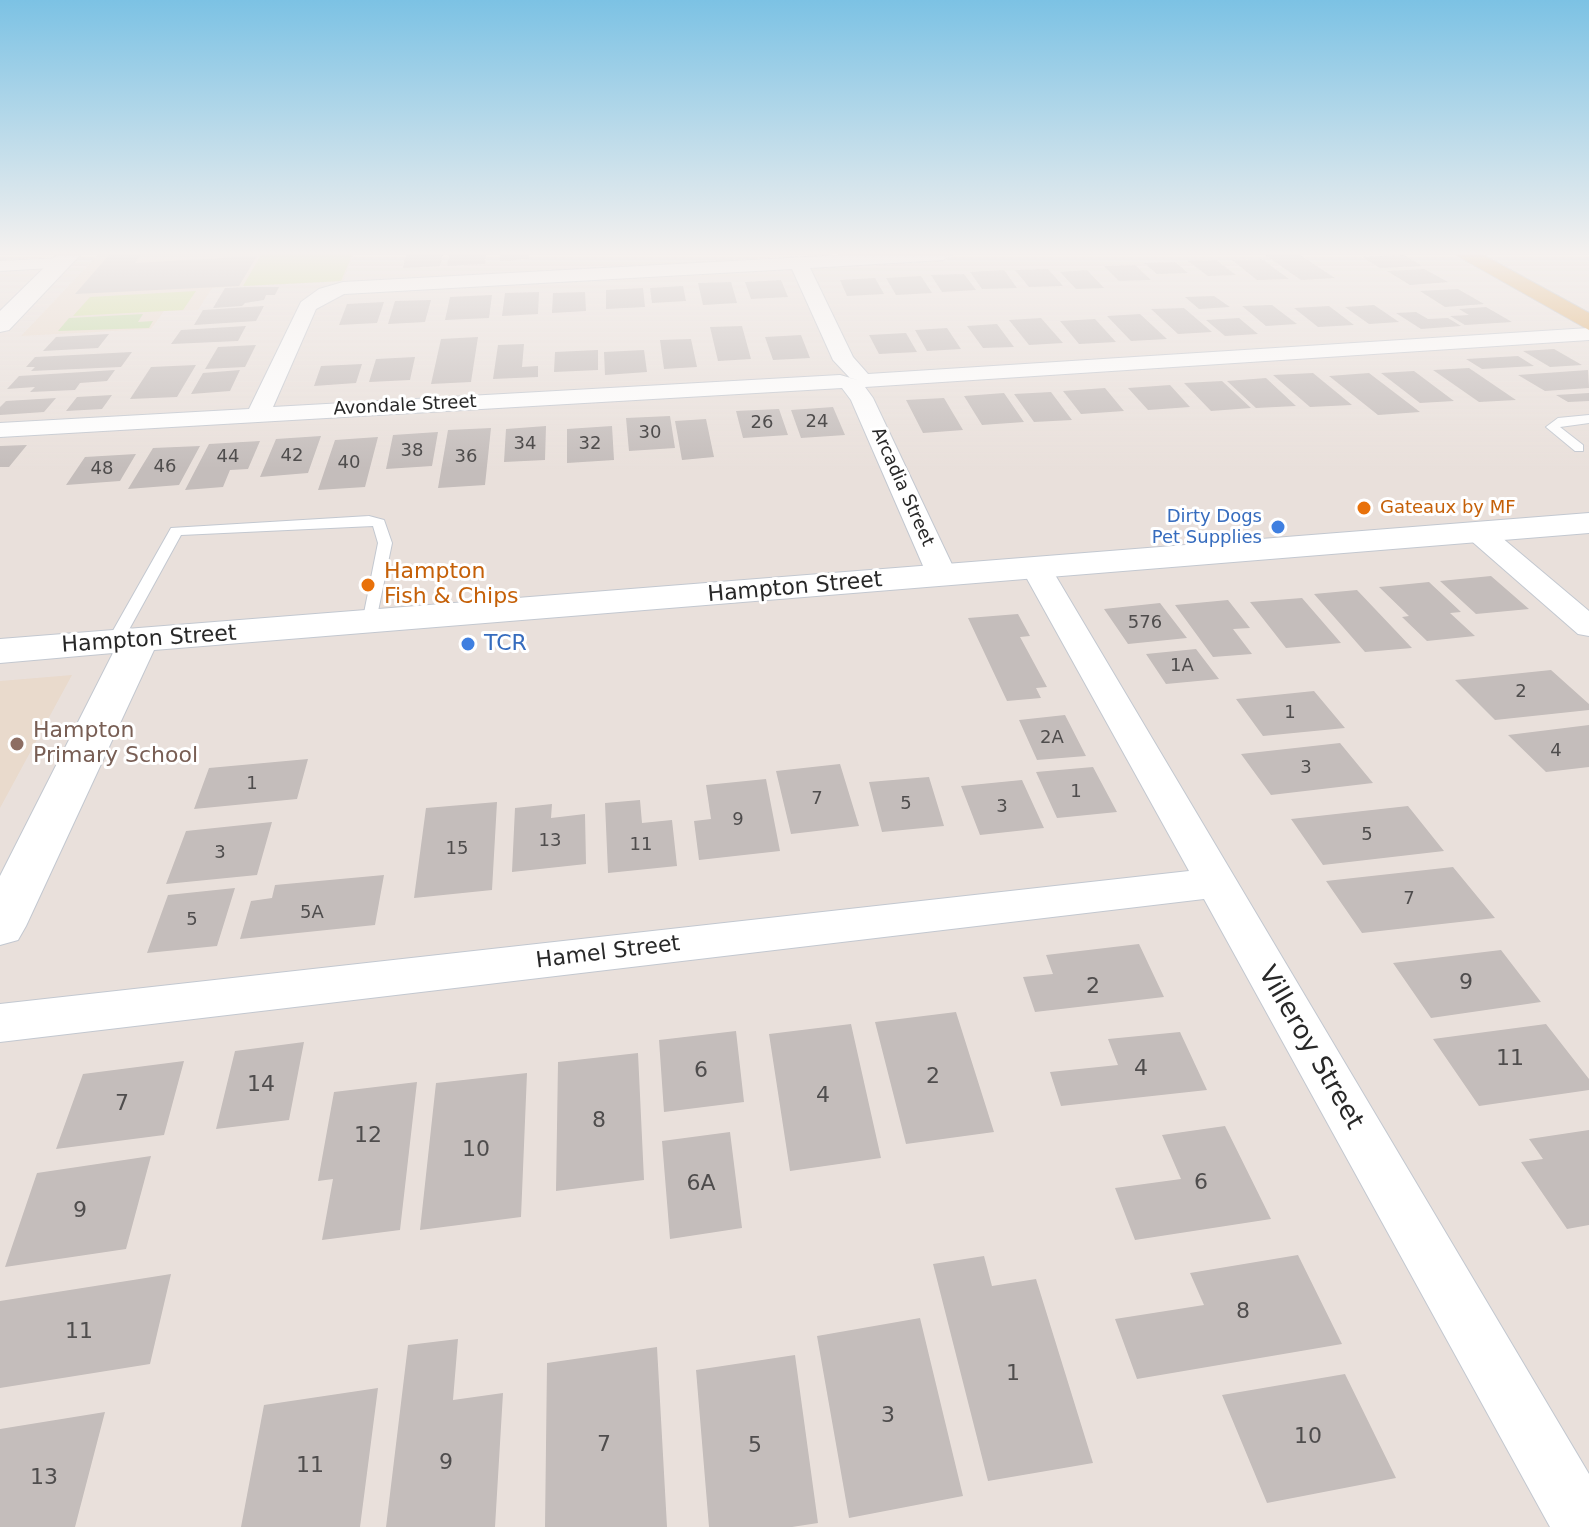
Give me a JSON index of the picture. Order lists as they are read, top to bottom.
{
  "streets": {
    "main road": ["Hampton Street"],
    "street": [
      "Avondale Street",
      "Arcadia Street",
      "Hamel Street",
      "Villeroy Street"
    ]
  },
  "crossings": [
    ["Avondale Street", "Arcadia Street"],
    ["Arcadia Street", "Hampton Street"],
    ["Hampton Street", "Villeroy Street"],
    ["Hamel Street", "Villeroy Street"]
  ],
  "places": [
    "Gateaux by MF",
    "Dirty Dogs Pet Supplies",
    "Hampton Fish & Chips",
    "TCR",
    "Hampton Primary School"
  ],
  "house_numbers": [
    "24",
    "26",
    "30",
    "34",
    "32",
    "38",
    "42",
    "44",
    "36",
    "40",
    "46",
    "48",
    "576",
    "1A",
    "2",
    "1",
    "2A",
    "4",
    "3",
    "1",
    "1",
    "7",
    "5",
    "3",
    "9",
    "5",
    "13",
    "11",
    "15",
    "3",
    "7",
    "5A",
    "5",
    "9",
    "2",
    "11",
    "4",
    "6",
    "2",
    "14",
    "4",
    "7",
    "8",
    "12",
    "10",
    "6",
    "6A",
    "9",
    "8",
    "11",
    "1",
    "3",
    "10",
    "7",
    "5",
    "9",
    "11",
    "13"
  ]
}
